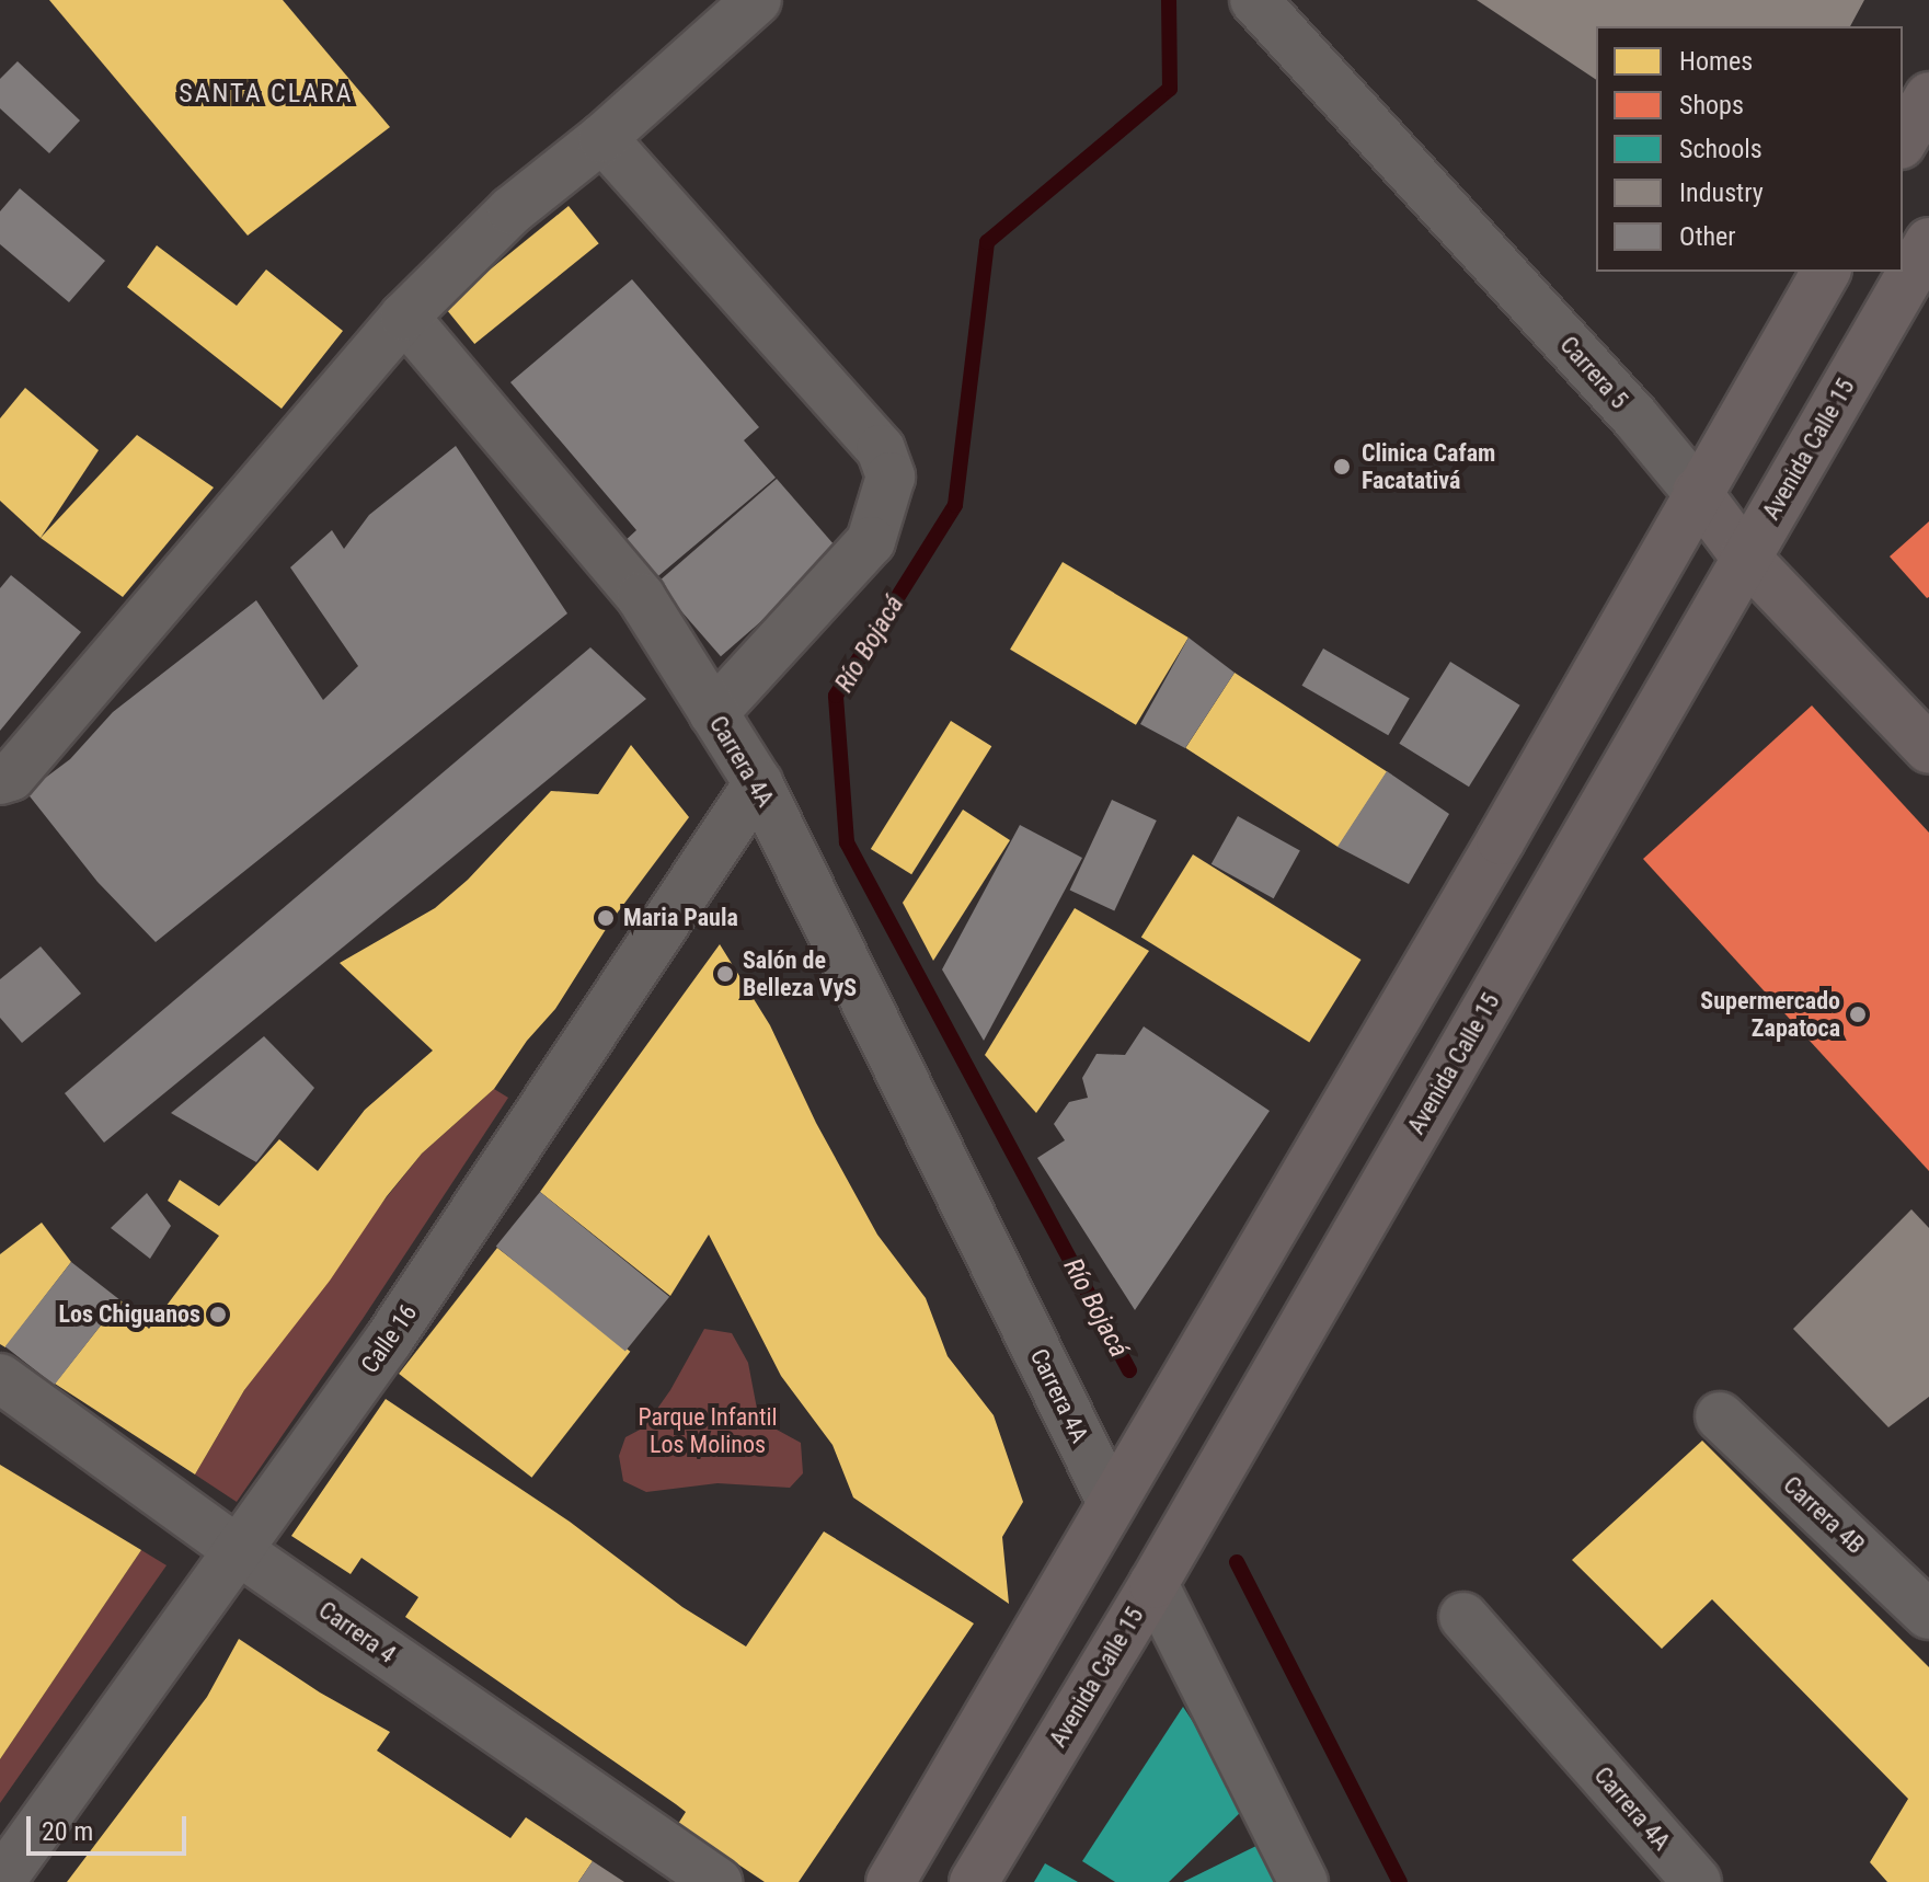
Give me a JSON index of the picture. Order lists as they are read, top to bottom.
{
  "streets": {
    "main road": ["Carrera 5", "Avenida Calle 15"],
    "street": [
      "Carrera 4A",
      "Calle 16",
      "Carrera 4B",
      "Carrera 4"
    ]
  },
  "crossings": [
    ["Carrera 5", "Avenida Calle 15"],
    ["Carrera 4A", "Calle 16"],
    ["Calle 16", "Carrera 4"]
  ],
  "districts": ["SANTA CLARA"],
  "water": ["Río Bojacá"],
  "parks": ["Parque Infantil Los Molinos"],
  "places": [
    "Clinica Cafam Facatativá",
    "Maria Paula",
    "Salón de Belleza VyS",
    "Supermercado Zapatoca",
    "Los Chiguanos"
  ],
  "legend": [
    "Homes",
    "Shops",
    "Schools",
    "Industry",
    "Other"
  ],
  "scale_bar": "20 m"
}
